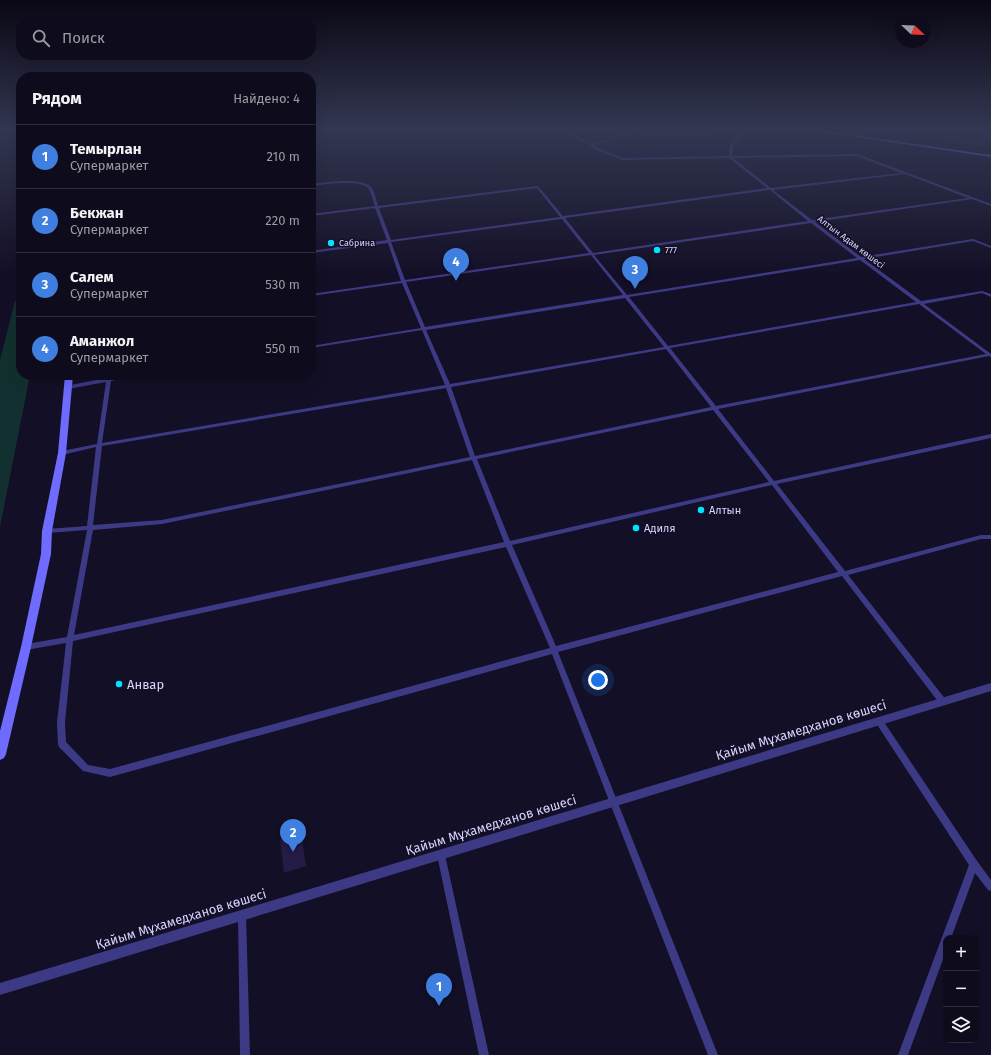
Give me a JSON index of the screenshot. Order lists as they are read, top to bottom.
{
  "streets": {
    "street": ["Алтын Адам көшесі", "Қайым Мұхамедханов көшесі"]
  },
  "places": [
    "Сабрина",
    "777",
    "Алтын",
    "Адиля",
    "Анвар"
  ],
  "north": "bottom right",
  "page": {
    "search": "Поиск",
    "heading": ["Рядом", "Найдено: 4"],
    "list": [
      {
        "mark": "1",
        "name": "Темырлан",
        "note": "Супермаркет",
        "value": "210 m"
      },
      {
        "mark": "2",
        "name": "Бекжан",
        "note": "Супермаркет",
        "value": "220 m"
      },
      {
        "mark": "3",
        "name": "Салем",
        "note": "Супермаркет",
        "value": "530 m"
      },
      {
        "mark": "4",
        "name": "Аманжол",
        "note": "Супермаркет",
        "value": "550 m"
      }
    ],
    "pins": [
      "4",
      "3",
      "2",
      "1"
    ],
    "map_buttons": ["+", "−"]
  }
}
